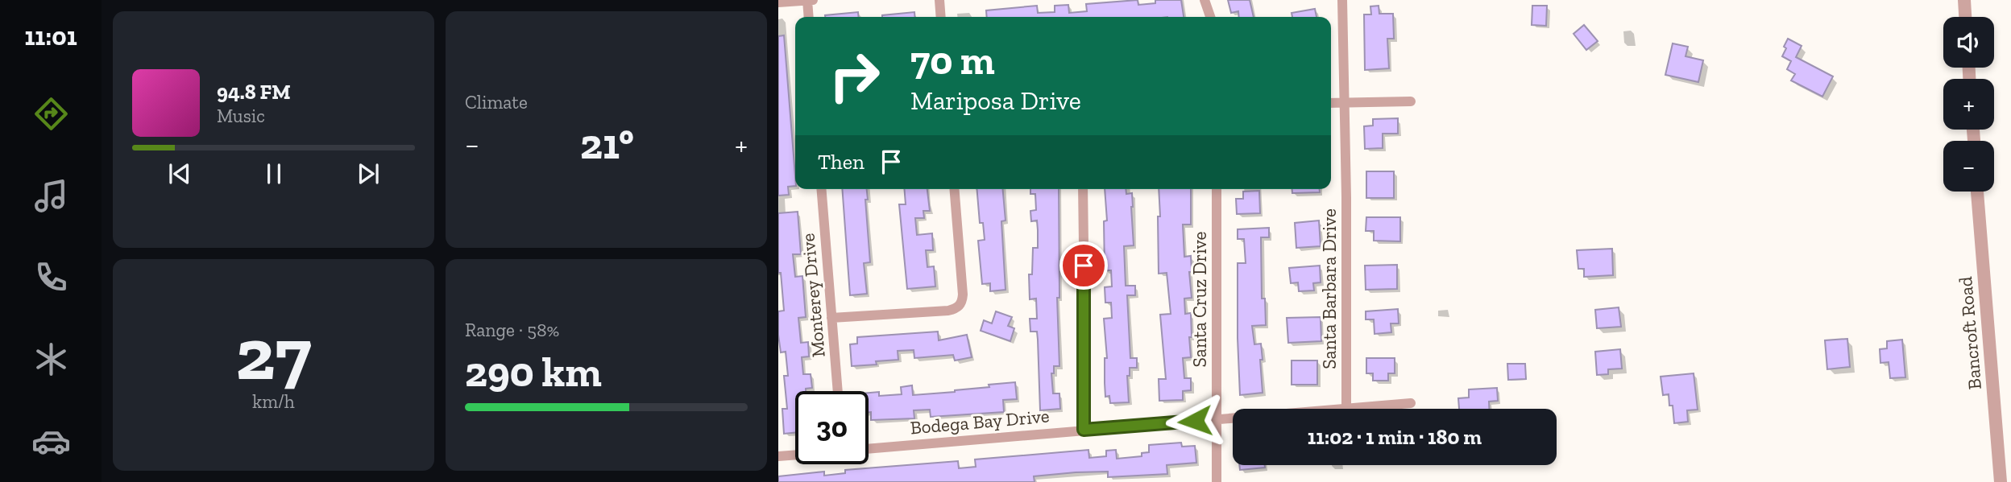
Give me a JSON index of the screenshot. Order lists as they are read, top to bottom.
{
  "streets": {
    "street": [
      "Santa Barbara Drive",
      "Monterey Drive",
      "Santa Cruz Drive",
      "Bancroft Road",
      "Bodega Bay Drive"
    ]
  },
  "crossings": [
    ["Santa Barbara Drive", "Bodega Bay Drive"],
    ["Santa Cruz Drive", "Bodega Bay Drive"]
  ],
  "page": {
    "tabs": "11:01",
    "tile": [
      "Climate",
      ["27", "km/h"],
      ["Range · 58%", "290 km"]
    ],
    "map_buttons": ["+", "−"],
    "turn": ["70 m", "Mariposa Drive"],
    "song": ["94.8 FM", "Music"],
    "heat": ["−", "21°", "+"],
    "then": "Then",
    "limit": "30",
    "trip": "11:02 · 1 min · 180 m"
  }
}
